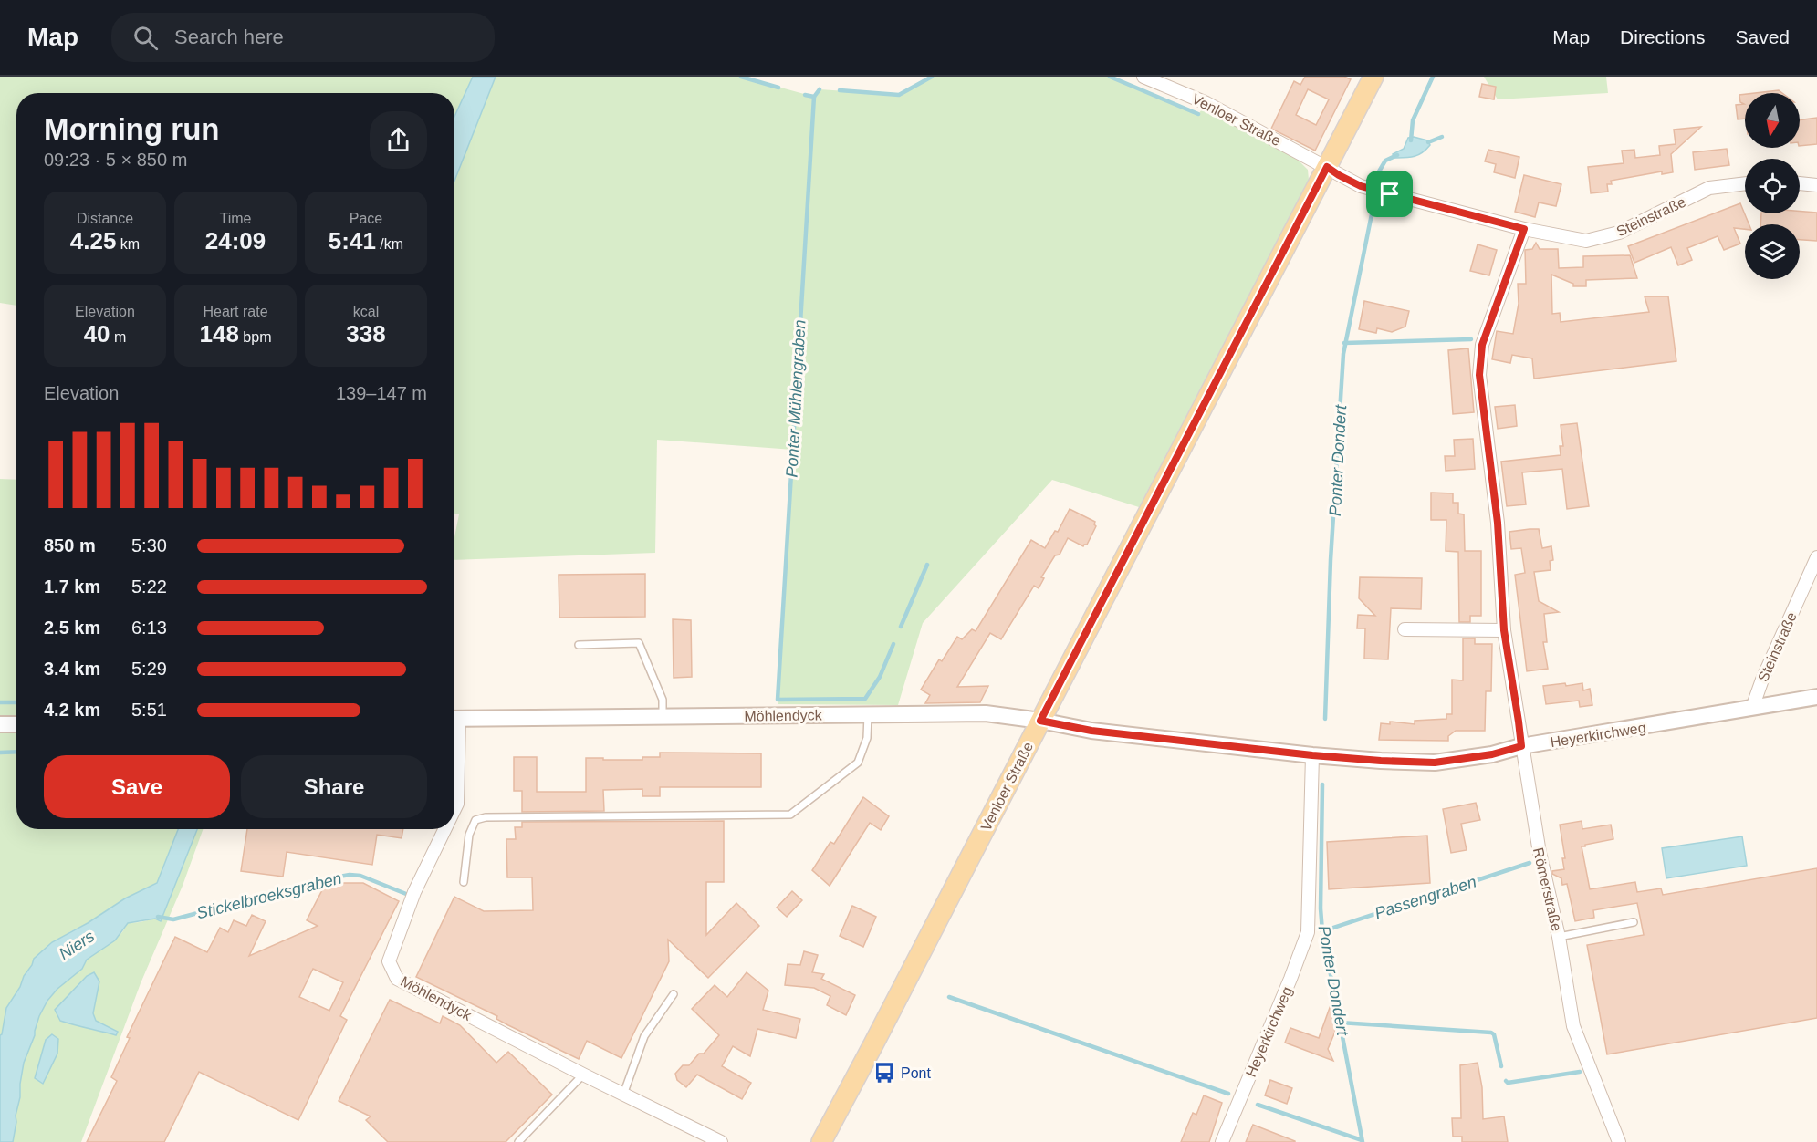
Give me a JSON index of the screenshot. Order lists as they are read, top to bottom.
{
  "streets": {
    "main road": ["Venloer Straße"],
    "street": [
      "Steinstraße",
      "Möhlendyck",
      "Heyerkirchweg",
      "Römerstraße"
    ]
  },
  "crossings": [
    ["Venloer Straße", "Steinstraße"],
    ["Venloer Straße", "Möhlendyck"],
    ["Venloer Straße", "Heyerkirchweg"],
    ["Steinstraße", "Heyerkirchweg"],
    ["Steinstraße", "Römerstraße"],
    ["Möhlendyck", "Heyerkirchweg"],
    ["Heyerkirchweg", "Römerstraße"]
  ],
  "water": [
    "Ponter Mühlengraben",
    "Ponter Dondert",
    "Stickelbroeksgraben",
    "Passengraben",
    "Niers"
  ],
  "places": {
    "bus stop": ["Pont"]
  },
  "north": "bottom",
  "page": {
    "header": "Map",
    "search": "Search here",
    "nav": ["Map", "Directions", "Saved"],
    "heading": ["Morning run", "09:23 · 5 × 850 m"],
    "stats": [
      ["Distance", "4.25 km"],
      ["Time", "24:09"],
      ["Pace", "5:41 /km"],
      ["Elevation", "40 m"],
      ["Heart rate", "148 bpm"],
      ["kcal", "338"]
    ],
    "chart": ["Elevation", "139–147 m"],
    "list": [
      {
        "name": "850 m",
        "note": "5:30"
      },
      {
        "name": "1.7 km",
        "note": "5:22"
      },
      {
        "name": "2.5 km",
        "note": "6:13"
      },
      {
        "name": "3.4 km",
        "note": "5:29"
      },
      {
        "name": "4.2 km",
        "note": "5:51"
      }
    ],
    "buttons": ["Save", "Share"]
  }
}
